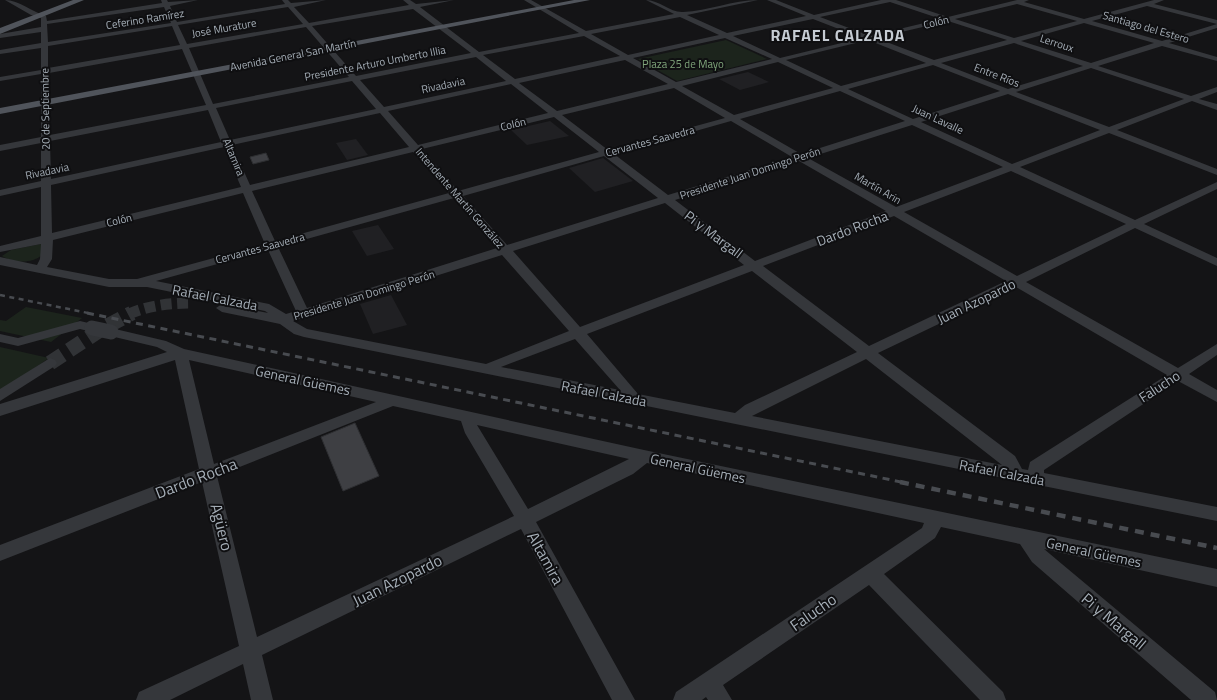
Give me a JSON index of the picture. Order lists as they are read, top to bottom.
{
  "streets": {
    "main road": ["Avenida General San Martín"],
    "street": [
      "Ceferino Ramírez",
      "Colón",
      "Santiago del Estero",
      "José Murature",
      "Lerroux",
      "Presidente Arturo Umberto Illia",
      "Entre Ríos",
      "Rivadavia",
      "20 de Septiembre",
      "Juan Lavalle",
      "Cervantes Saavedra",
      "Altamira",
      "Presidente Juan Domingo Perón",
      "Martín Arin",
      "Intendente Martín González",
      "Dardo Rocha",
      "Pi y Margall",
      "Rafael Calzada",
      "Juan Azopardo",
      "General Güemes",
      "Falucho",
      "Agüero"
    ]
  },
  "crossings": [
    ["Ceferino Ramírez", "20 de Septiembre"],
    ["Ceferino Ramírez", "Altamira"],
    ["Ceferino Ramírez", "Intendente Martín González"],
    ["Colón", "Santiago del Estero"],
    ["Colón", "Lerroux"],
    ["Colón", "Entre Ríos"],
    ["Colón", "20 de Septiembre"],
    ["Colón", "Juan Lavalle"],
    ["Colón", "Altamira"],
    ["Colón", "Martín Arin"],
    ["Colón", "Intendente Martín González"],
    ["Colón", "Pi y Margall"],
    ["Santiago del Estero", "Cervantes Saavedra"],
    ["Santiago del Estero", "Presidente Juan Domingo Perón"],
    ["José Murature", "20 de Septiembre"],
    ["José Murature", "Altamira"],
    ["José Murature", "Intendente Martín González"],
    ["José Murature", "Pi y Margall"],
    ["Lerroux", "Rivadavia"],
    ["Lerroux", "Cervantes Saavedra"],
    ["Lerroux", "Presidente Juan Domingo Perón"],
    ["Lerroux", "Dardo Rocha"],
    ["Avenida General San Martín", "20 de Septiembre"],
    ["Avenida General San Martín", "Altamira"],
    ["Avenida General San Martín", "Martín Arin"],
    ["Avenida General San Martín", "Intendente Martín González"],
    ["Avenida General San Martín", "Pi y Margall"],
    ["Presidente Arturo Umberto Illia", "20 de Septiembre"],
    ["Presidente Arturo Umberto Illia", "Juan Lavalle"],
    ["Presidente Arturo Umberto Illia", "Altamira"],
    ["Presidente Arturo Umberto Illia", "Martín Arin"],
    ["Presidente Arturo Umberto Illia", "Intendente Martín González"],
    ["Presidente Arturo Umberto Illia", "Pi y Margall"],
    ["Entre Ríos", "Rivadavia"],
    ["Entre Ríos", "Cervantes Saavedra"],
    ["Entre Ríos", "Presidente Juan Domingo Perón"],
    ["Entre Ríos", "Dardo Rocha"],
    ["Rivadavia", "20 de Septiembre"],
    ["Rivadavia", "Juan Lavalle"],
    ["Rivadavia", "Altamira"],
    ["Rivadavia", "Martín Arin"],
    ["Rivadavia", "Intendente Martín González"],
    ["Rivadavia", "Pi y Margall"],
    ["20 de Septiembre", "Rafael Calzada"],
    ["Juan Lavalle", "Cervantes Saavedra"],
    ["Juan Lavalle", "Presidente Juan Domingo Perón"],
    ["Juan Lavalle", "Dardo Rocha"],
    ["Juan Lavalle", "Juan Azopardo"],
    ["Cervantes Saavedra", "Altamira"],
    ["Cervantes Saavedra", "Martín Arin"],
    ["Cervantes Saavedra", "Intendente Martín González"],
    ["Cervantes Saavedra", "Pi y Margall"],
    ["Cervantes Saavedra", "Rafael Calzada"],
    ["Altamira", "Presidente Juan Domingo Perón"],
    ["Altamira", "Juan Azopardo"],
    ["Altamira", "General Güemes"],
    ["Presidente Juan Domingo Perón", "Martín Arin"],
    ["Presidente Juan Domingo Perón", "Intendente Martín González"],
    ["Presidente Juan Domingo Perón", "Pi y Margall"],
    ["Presidente Juan Domingo Perón", "Rafael Calzada"],
    ["Martín Arin", "Dardo Rocha"],
    ["Martín Arin", "Juan Azopardo"],
    ["Martín Arin", "Falucho"],
    ["Intendente Martín González", "Dardo Rocha"],
    ["Intendente Martín González", "Rafael Calzada"],
    ["Dardo Rocha", "Pi y Margall"],
    ["Dardo Rocha", "Rafael Calzada"],
    ["Dardo Rocha", "General Güemes"],
    ["Dardo Rocha", "Agüero"],
    ["Pi y Margall", "Rafael Calzada"],
    ["Pi y Margall", "Juan Azopardo"],
    ["Pi y Margall", "General Güemes"],
    ["Rafael Calzada", "Juan Azopardo"],
    ["Rafael Calzada", "Falucho"],
    ["Juan Azopardo", "General Güemes"],
    ["Juan Azopardo", "Agüero"],
    ["General Güemes", "Falucho"],
    ["General Güemes", "Agüero"]
  ],
  "districts": ["RAFAEL CALZADA"],
  "parks": ["Plaza 25 de Mayo"]
}
